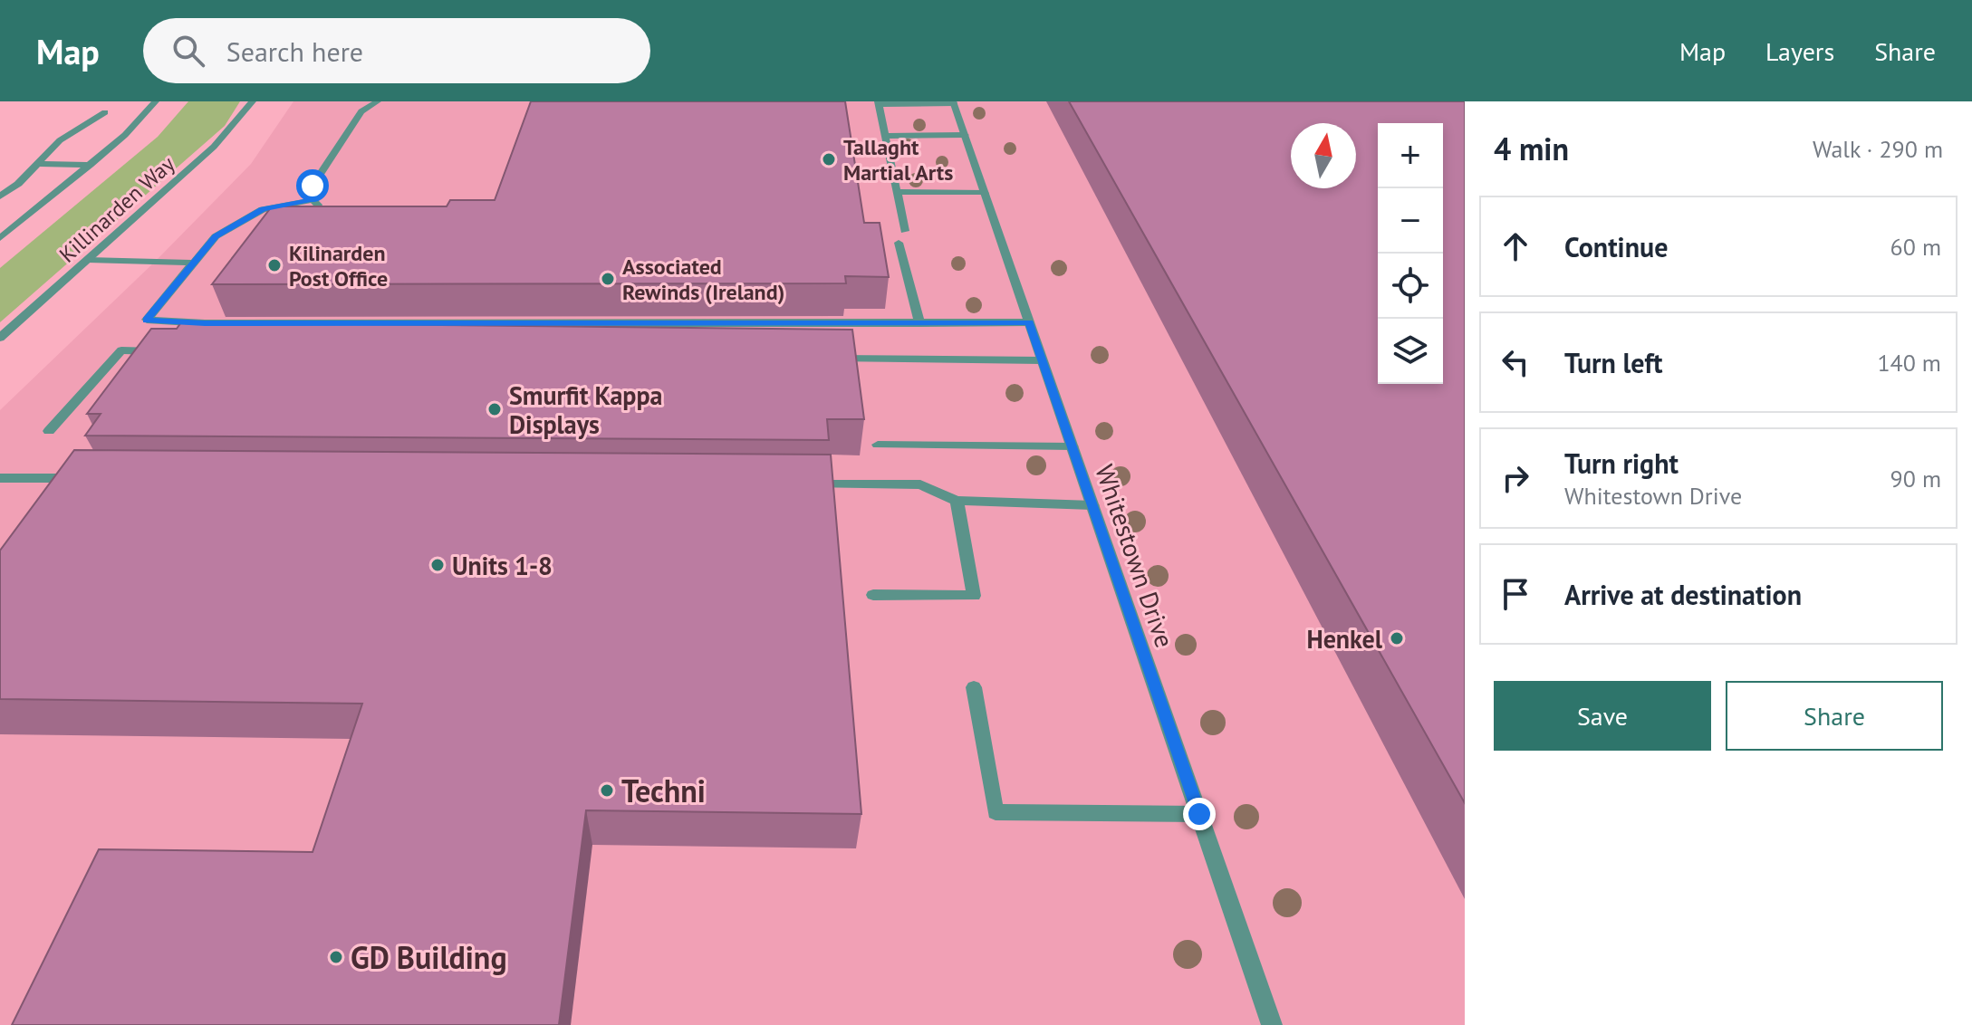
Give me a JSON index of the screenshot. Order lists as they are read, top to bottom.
{
  "streets": {
    "street": ["Killinarden Way", "Whitestown Drive"]
  },
  "places": [
    "Tallaght Martial Arts",
    "Kilinarden Post Office",
    "Associated Rewinds (Ireland)",
    "Smurfit Kappa Displays",
    "Units 1-8",
    "Henkel",
    "Techni",
    "GD Building"
  ],
  "north": "top",
  "page": {
    "header": "Map",
    "search": "Search here",
    "nav": ["Map", "Layers", "Share"],
    "heading": ["4 min", "Walk · 290 m"],
    "map_buttons": ["+", "−"],
    "list": [
      ["Continue", "60 m"],
      ["Turn left", "140 m"],
      ["Turn right", "Whitestown Drive", "90 m"],
      "Arrive at destination"
    ],
    "buttons": ["Save", "Share"]
  }
}
